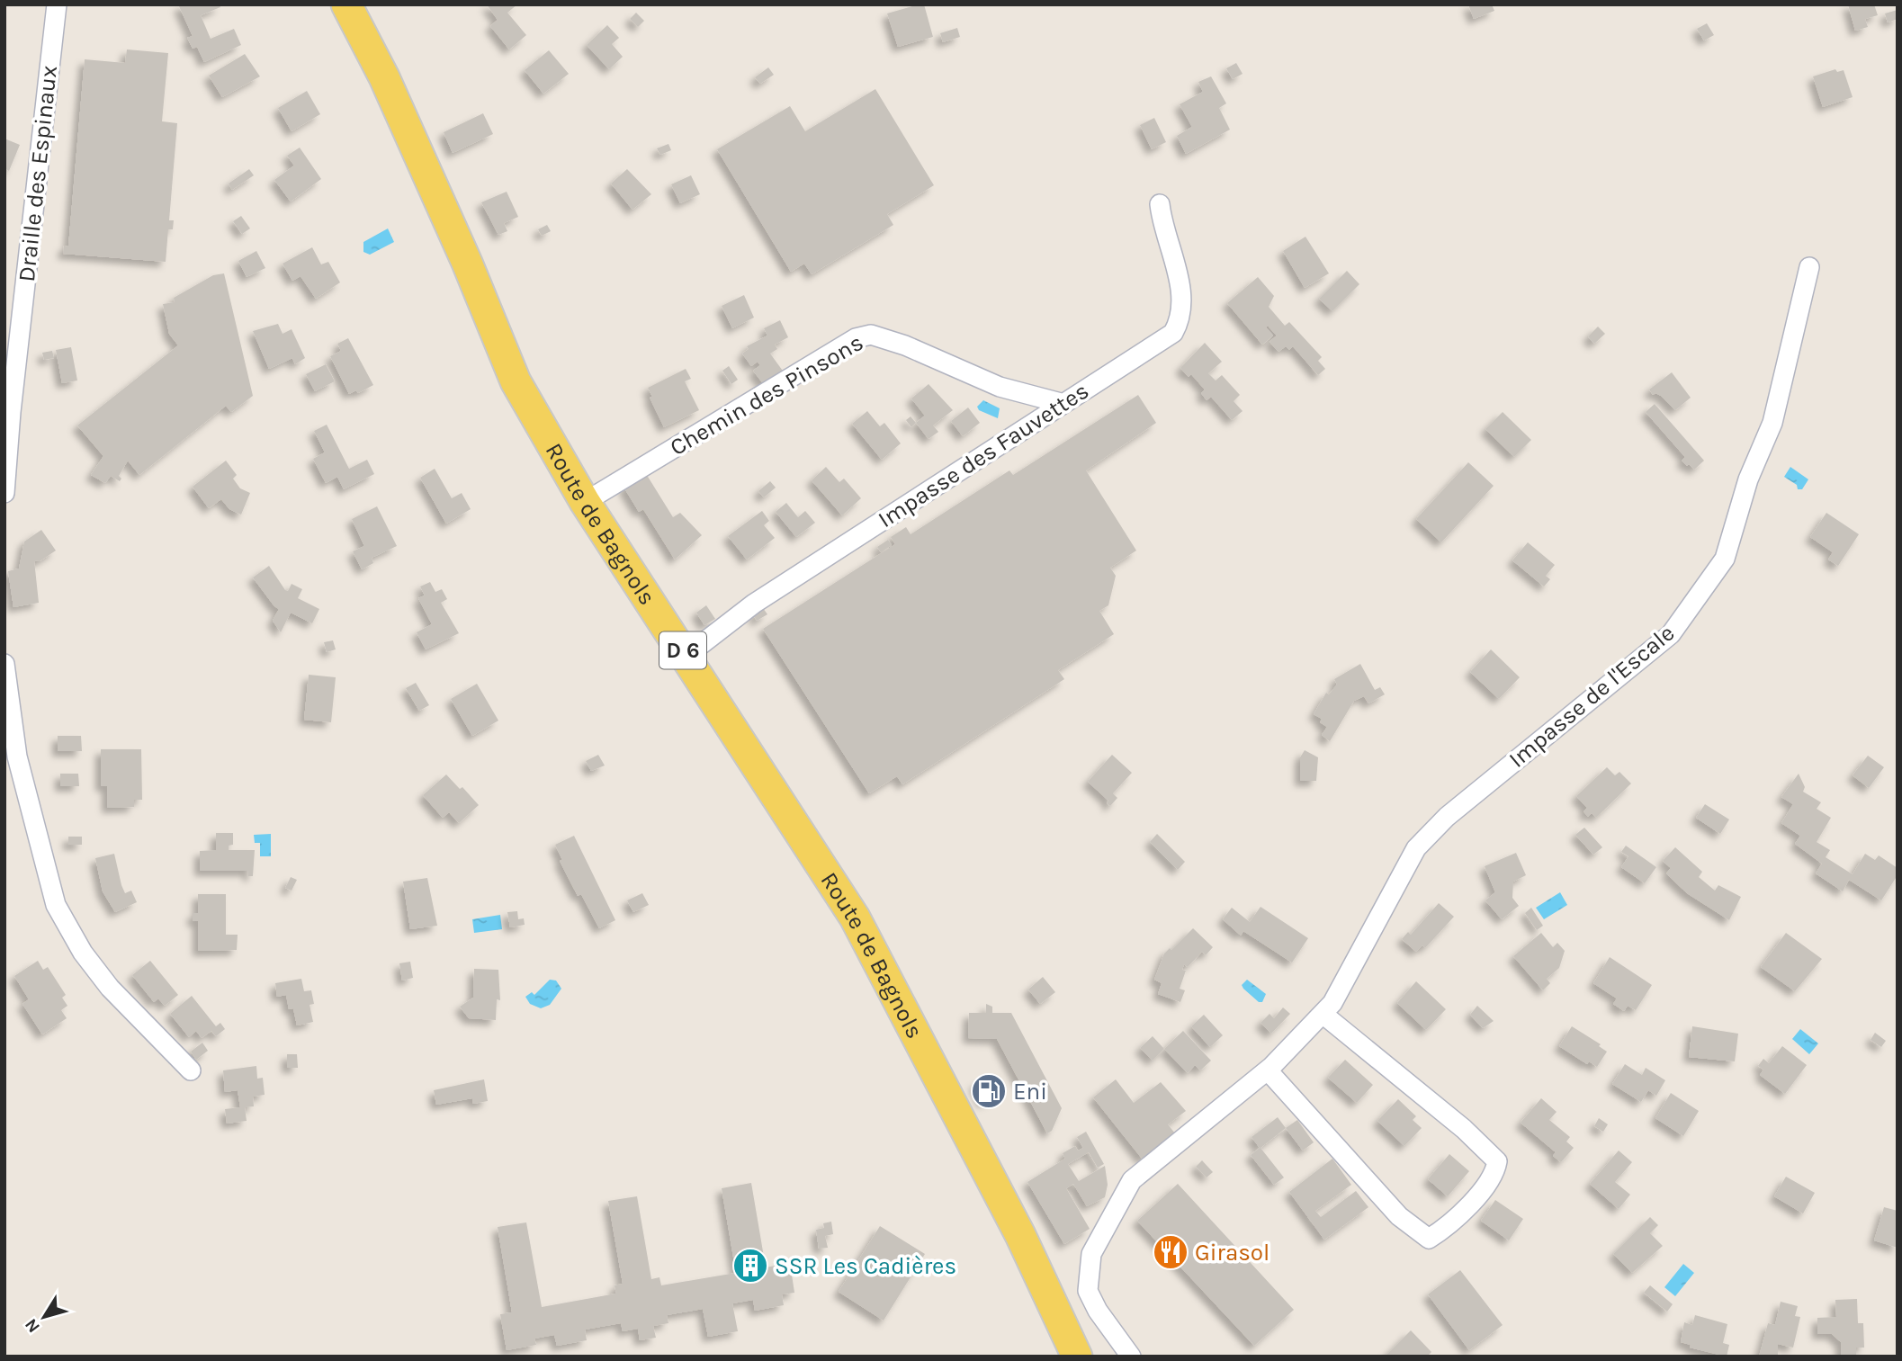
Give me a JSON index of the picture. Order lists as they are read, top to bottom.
{
  "streets": {
    "main road": ["Route de Bagnols", "D 6"],
    "street": [
      "Draille des Espinaux",
      "Chemin des Pinsons",
      "Impasse des Fauvettes",
      "Impasse de l'Escale"
    ]
  },
  "crossings": [
    ["Chemin des Pinsons", "Impasse des Fauvettes"],
    ["Chemin des Pinsons", "Route de Bagnols"],
    ["Impasse des Fauvettes", "Route de Bagnols"],
    ["Route de Bagnols", "D 6"]
  ],
  "places": {
    "fuel station": ["Eni"],
    "restaurant": ["Girasol"],
    "building": ["SSR Les Cadières"]
  },
  "north": "bottom left"
}
